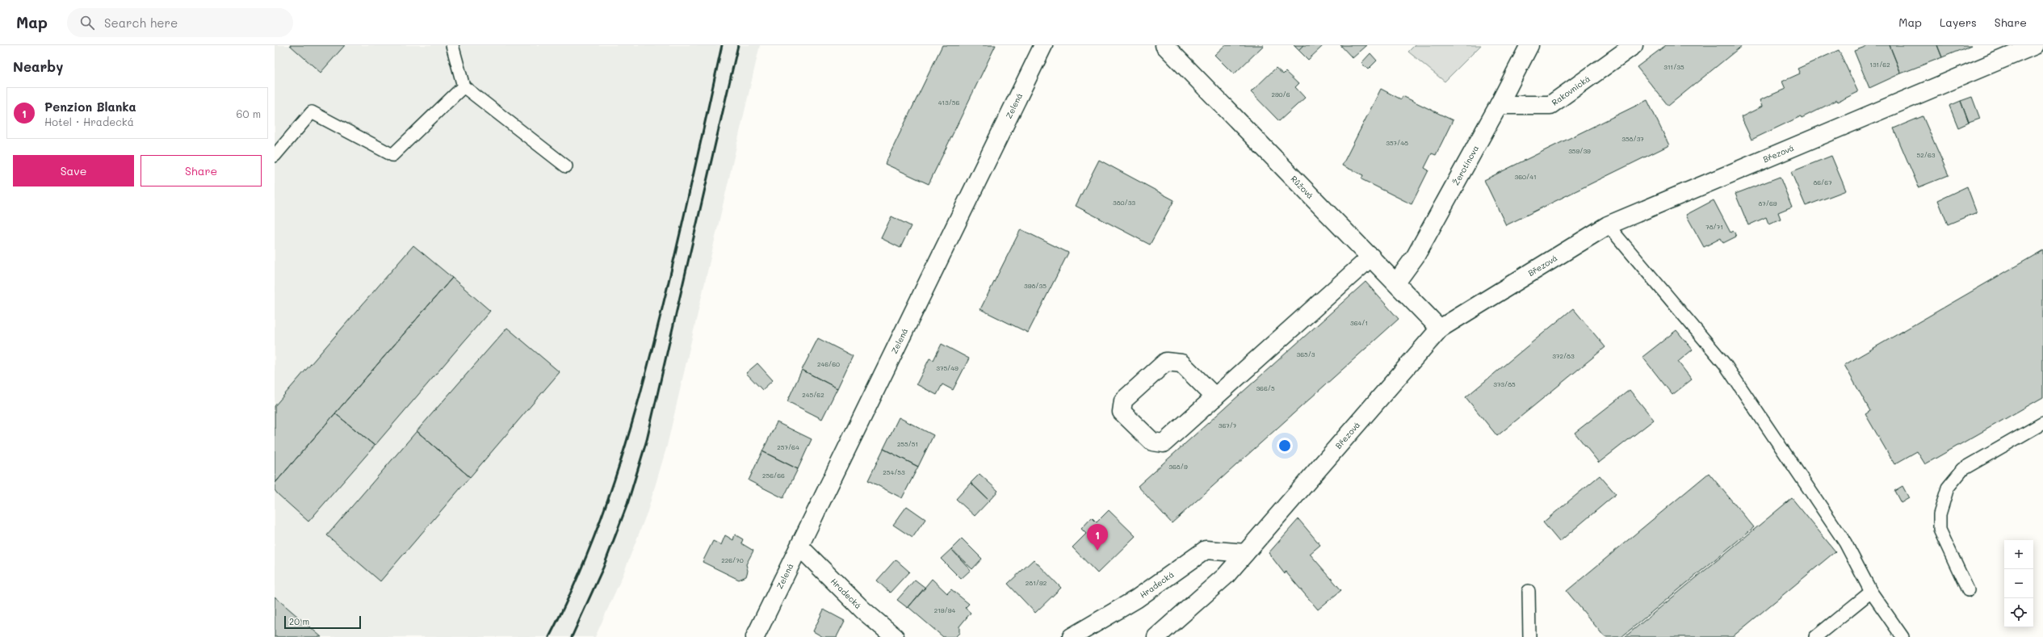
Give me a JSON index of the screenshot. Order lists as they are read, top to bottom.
{
  "streets": {
    "street": [
      "Rakovnická",
      "Zelená",
      "Březová",
      "Žerotínova",
      "Růžová",
      "Hradecká"
    ]
  },
  "crossings": [
    ["Rakovnická", "Žerotínova"],
    ["Zelená", "Hradecká"],
    ["Březová", "Růžová"],
    ["Březová", "Hradecká"],
    ["Žerotínova", "Růžová"]
  ],
  "house_numbers": [
    "131/62",
    "311/35",
    "290/6",
    "413/56",
    "358/37",
    "357/48",
    "359/39",
    "52/63",
    "360/41",
    "86/67",
    "380/33",
    "87/69",
    "78/71",
    "398/35",
    "364/1",
    "365/3",
    "372/83",
    "246/60",
    "375/49",
    "373/85",
    "366/5",
    "245/62",
    "367/7",
    "255/51",
    "257/64",
    "368/9",
    "254/53",
    "256/66",
    "226/70",
    "281/92",
    "219/94"
  ],
  "scale_bar": "20 m",
  "page": {
    "header": "Map",
    "search": "Search here",
    "nav": ["Map", "Layers", "Share"],
    "heading": "Nearby",
    "list": [
      {
        "mark": "1",
        "name": "Penzion Blanka",
        "note": "Hotel · Hradecká",
        "value": "60 m"
      }
    ],
    "buttons": ["Save", "Share"],
    "pins": "1",
    "map_buttons": ["+", "−"],
    "scale": "20 m"
  }
}
